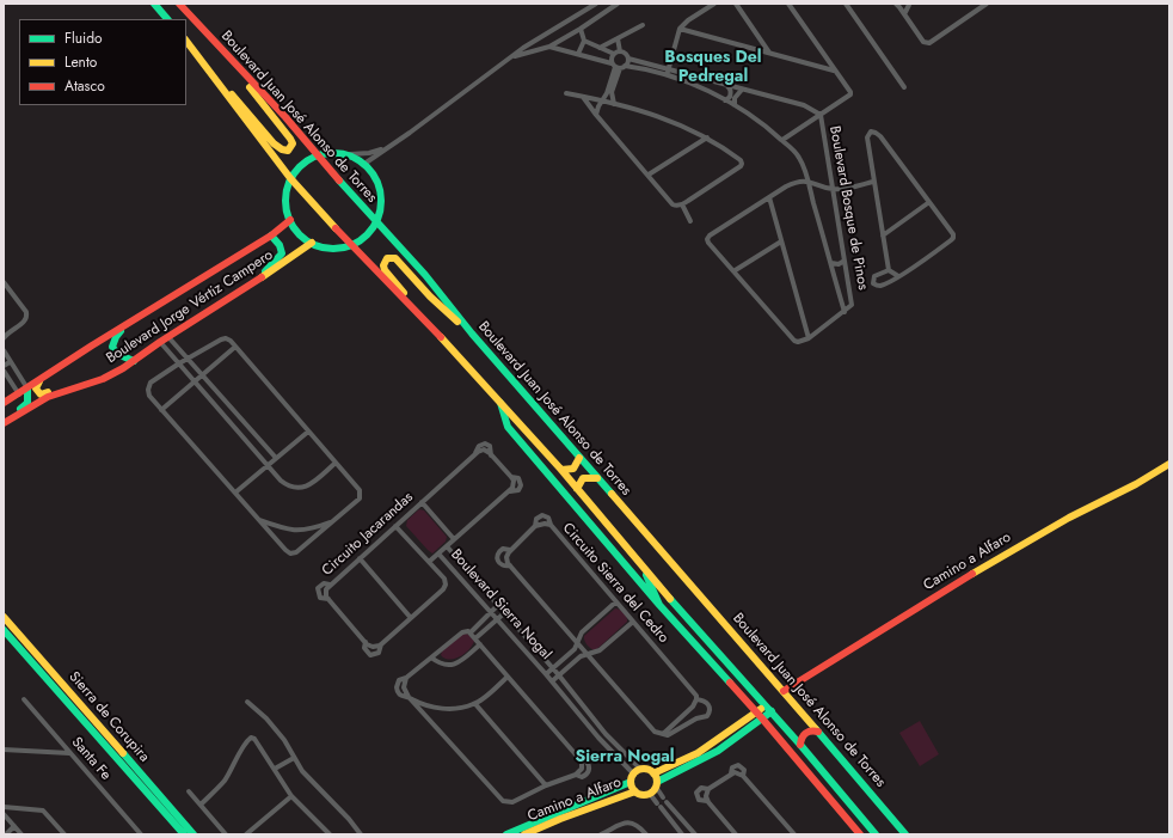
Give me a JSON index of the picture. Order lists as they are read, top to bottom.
{
  "streets": {
    "main road": [
      "Boulevard Juan José Alonso de Torres",
      "Boulevard Jorge Vértiz Campero",
      "Camino a Alfaro",
      "Sierra de Corupira"
    ],
    "street": [
      "Boulevard Bosque de Pinos",
      "Circuito Jacarandas",
      "Circuito Sierra del Cedro",
      "Boulevard Sierra Nogal",
      "Santa Fe"
    ]
  },
  "crossings": [
    ["Boulevard Juan José Alonso de Torres", "Camino a Alfaro"],
    ["Circuito Jacarandas", "Boulevard Sierra Nogal"],
    ["Camino a Alfaro", "Boulevard Sierra Nogal"]
  ],
  "districts": ["Bosques Del Pedregal", "Sierra Nogal"],
  "legend": ["Fluido", "Lento", "Atasco"]
}
